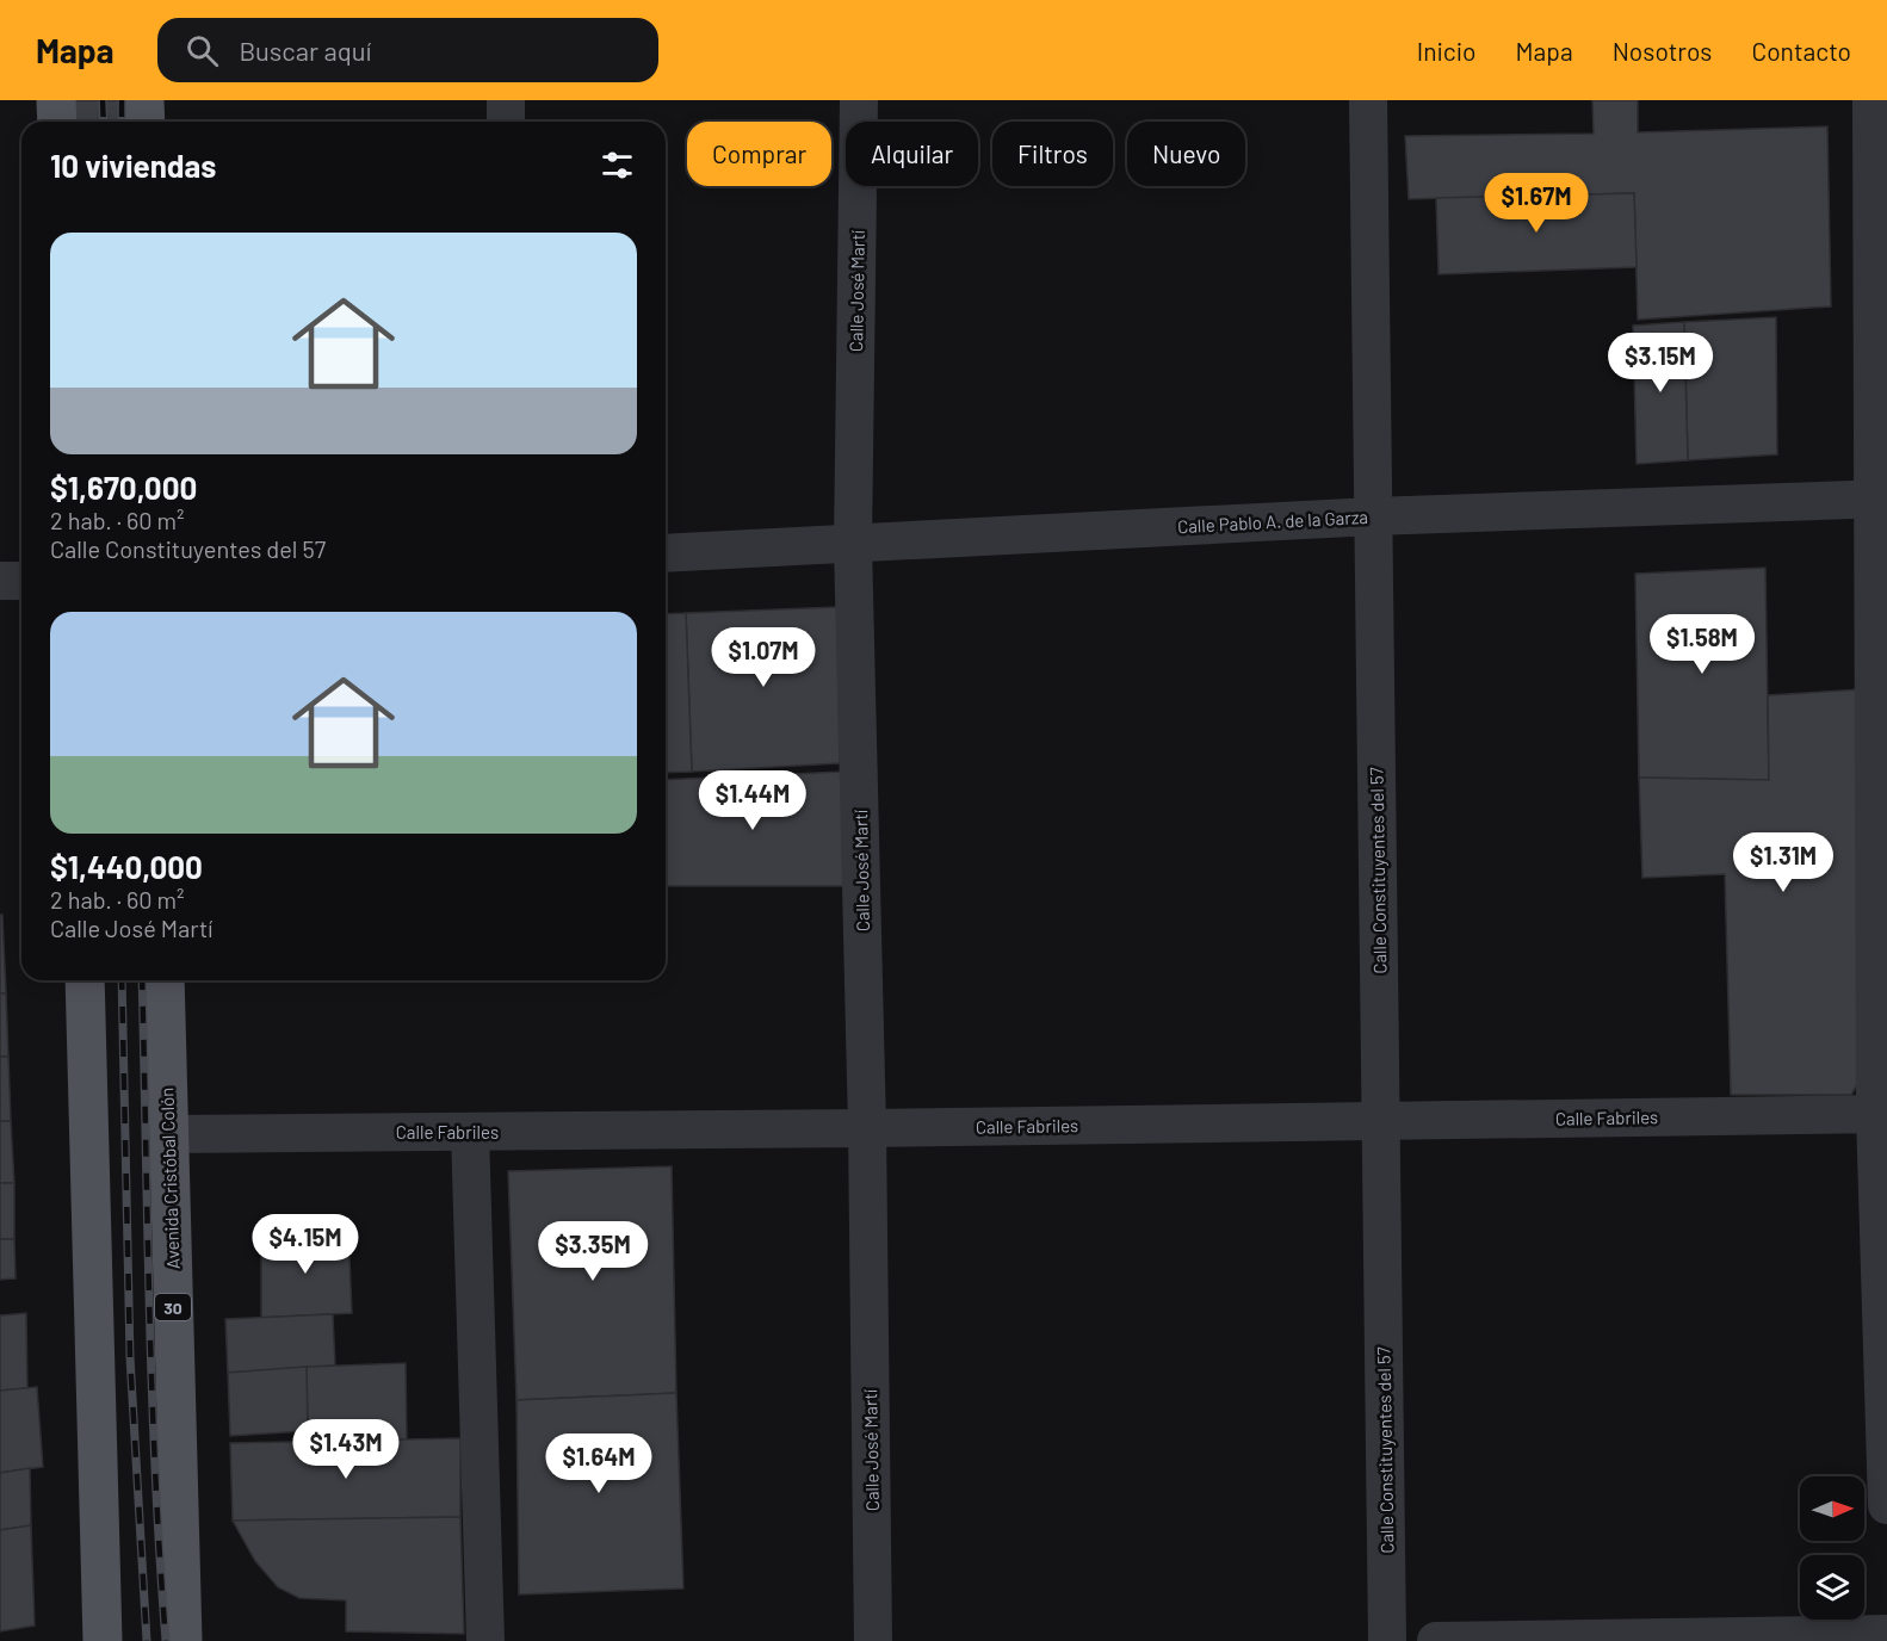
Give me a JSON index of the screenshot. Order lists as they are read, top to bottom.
{
  "streets": {
    "main road": ["Avenida Cristóbal Colón", "30"],
    "street": [
      "Calle José Martí",
      "Calle Pablo A. de la Garza",
      "Calle Constituyentes del 57",
      "Calle Fabriles"
    ]
  },
  "crossings": [
    ["Calle José Martí", "Calle Pablo A. de la Garza"],
    ["Calle José Martí", "Calle Fabriles"],
    ["Calle Pablo A. de la Garza", "Calle Constituyentes del 57"],
    ["Calle Constituyentes del 57", "Calle Fabriles"],
    ["Calle Fabriles", "Avenida Cristóbal Colón"]
  ],
  "north": "right",
  "page": {
    "header": "Mapa",
    "search": "Buscar aquí",
    "nav": [
      "Inicio",
      "Mapa",
      "Nosotros",
      "Contacto"
    ],
    "chip": [
      "Comprar",
      "Alquilar",
      "Filtros",
      "Nuevo"
    ],
    "heading": "10 viviendas",
    "price": [
      "$1.67M",
      "$3.15M",
      "$1.58M",
      "$1.07M",
      "$1.44M",
      "$1.31M",
      "$4.15M",
      "$3.35M",
      "$1.43M",
      "$1.64M"
    ],
    "list": [
      {
        "name": "$1,670,000",
        "note": "2 hab. · 60 m² · Calle Constituyentes del 57"
      },
      {
        "name": "$1,440,000",
        "note": "2 hab. · 60 m² · Calle José Martí"
      }
    ]
  }
}
